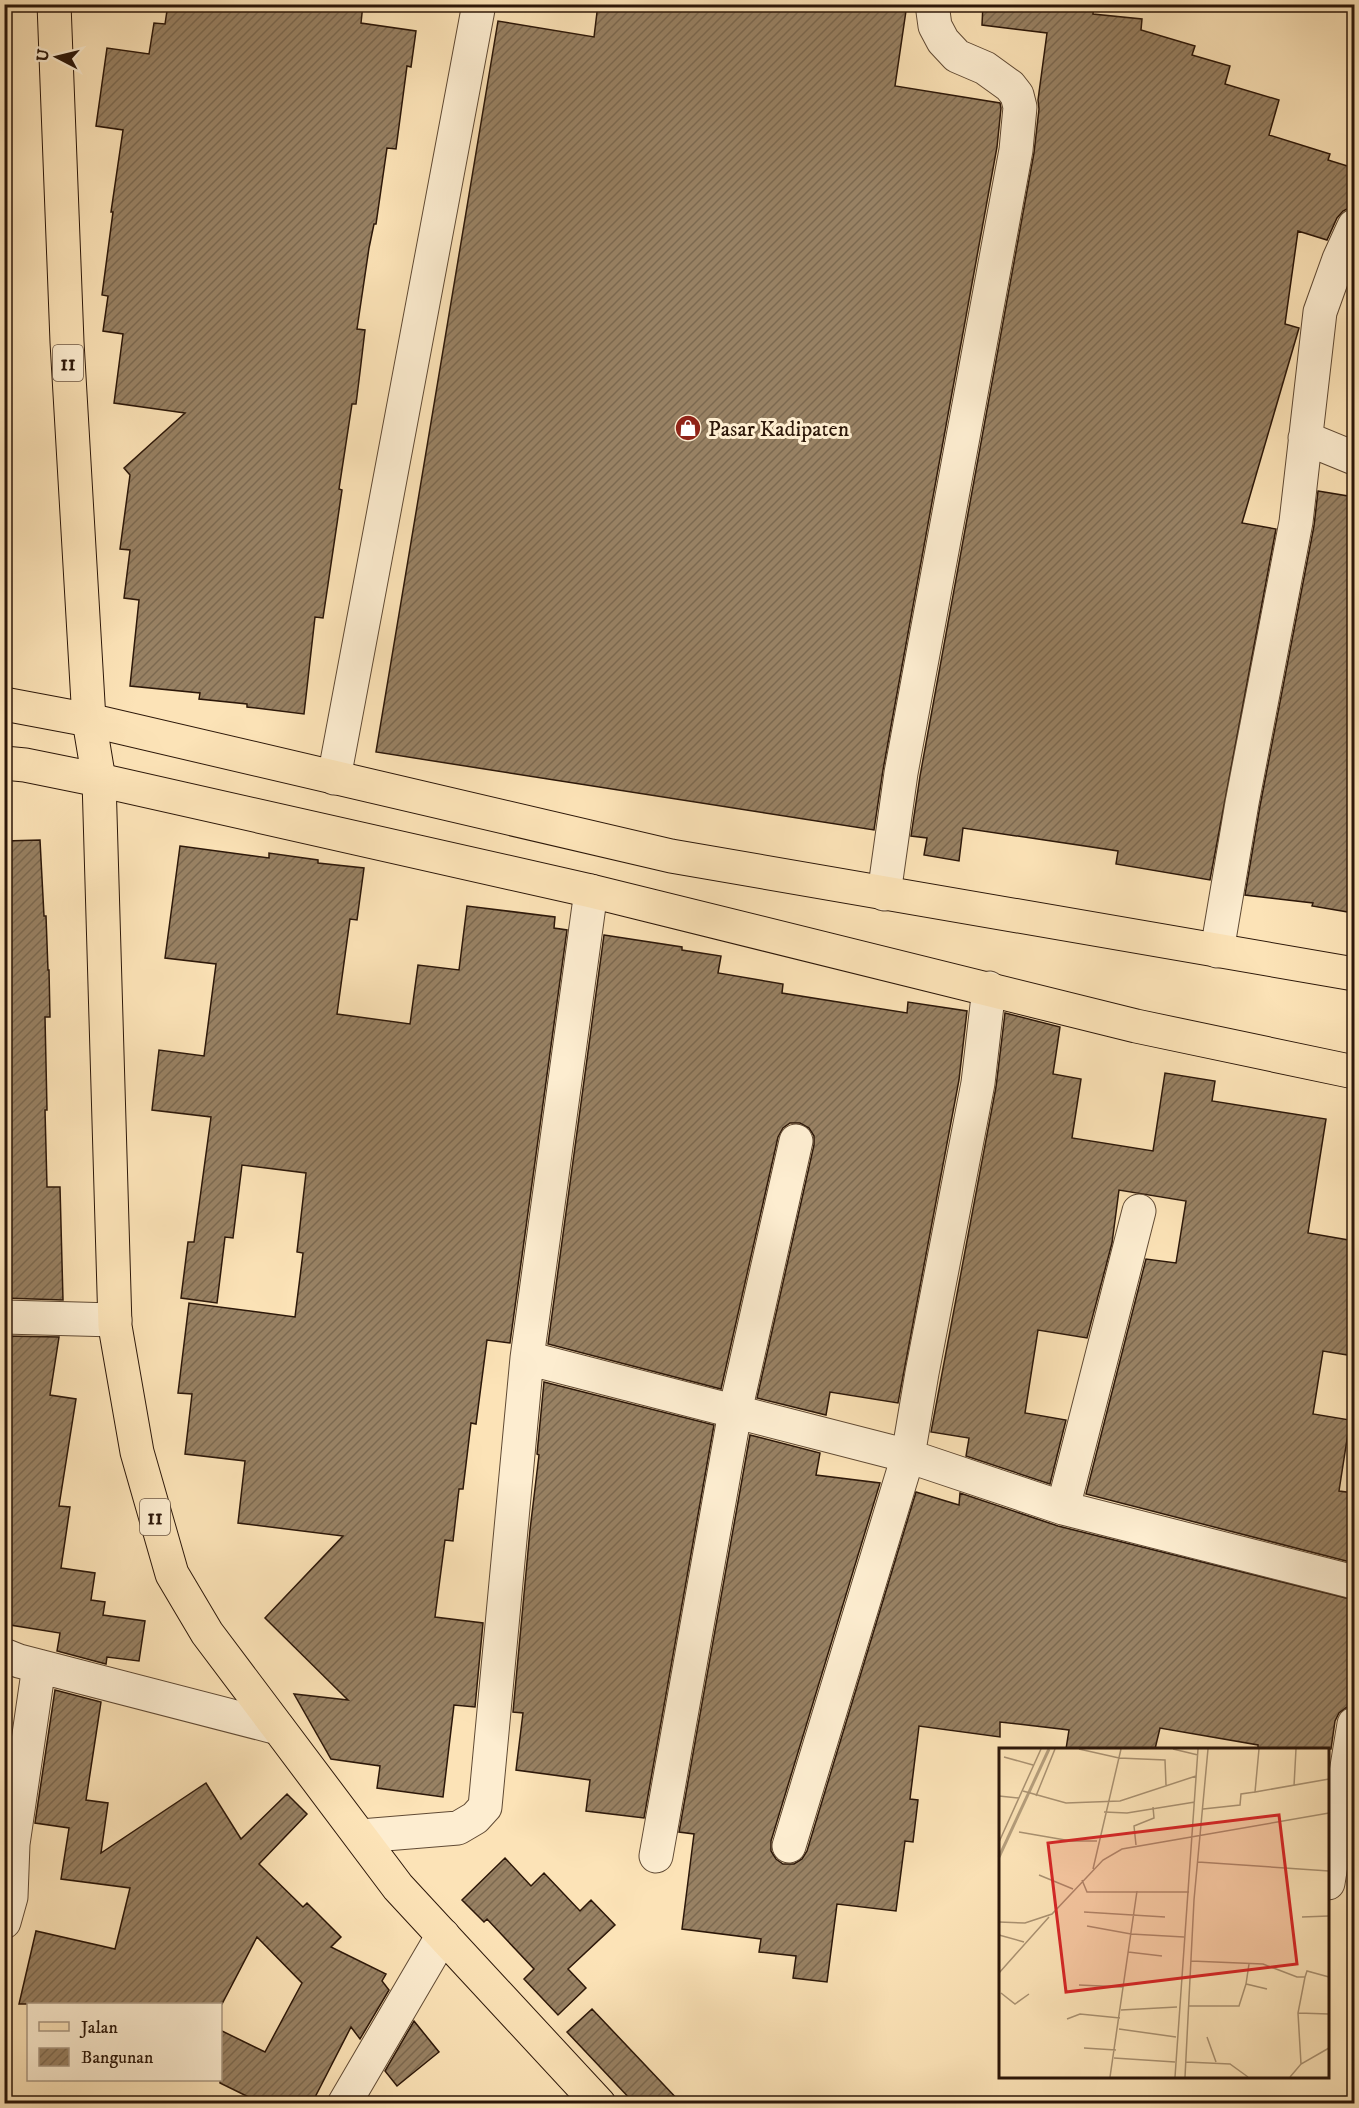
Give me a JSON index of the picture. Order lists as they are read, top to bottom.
{
  "streets": {
    "main road": ["11"]
  },
  "places": {
    "shop": ["Pasar Kadipaten"]
  },
  "legend": ["Jalan", "Bangunan"],
  "north": "left"
}
